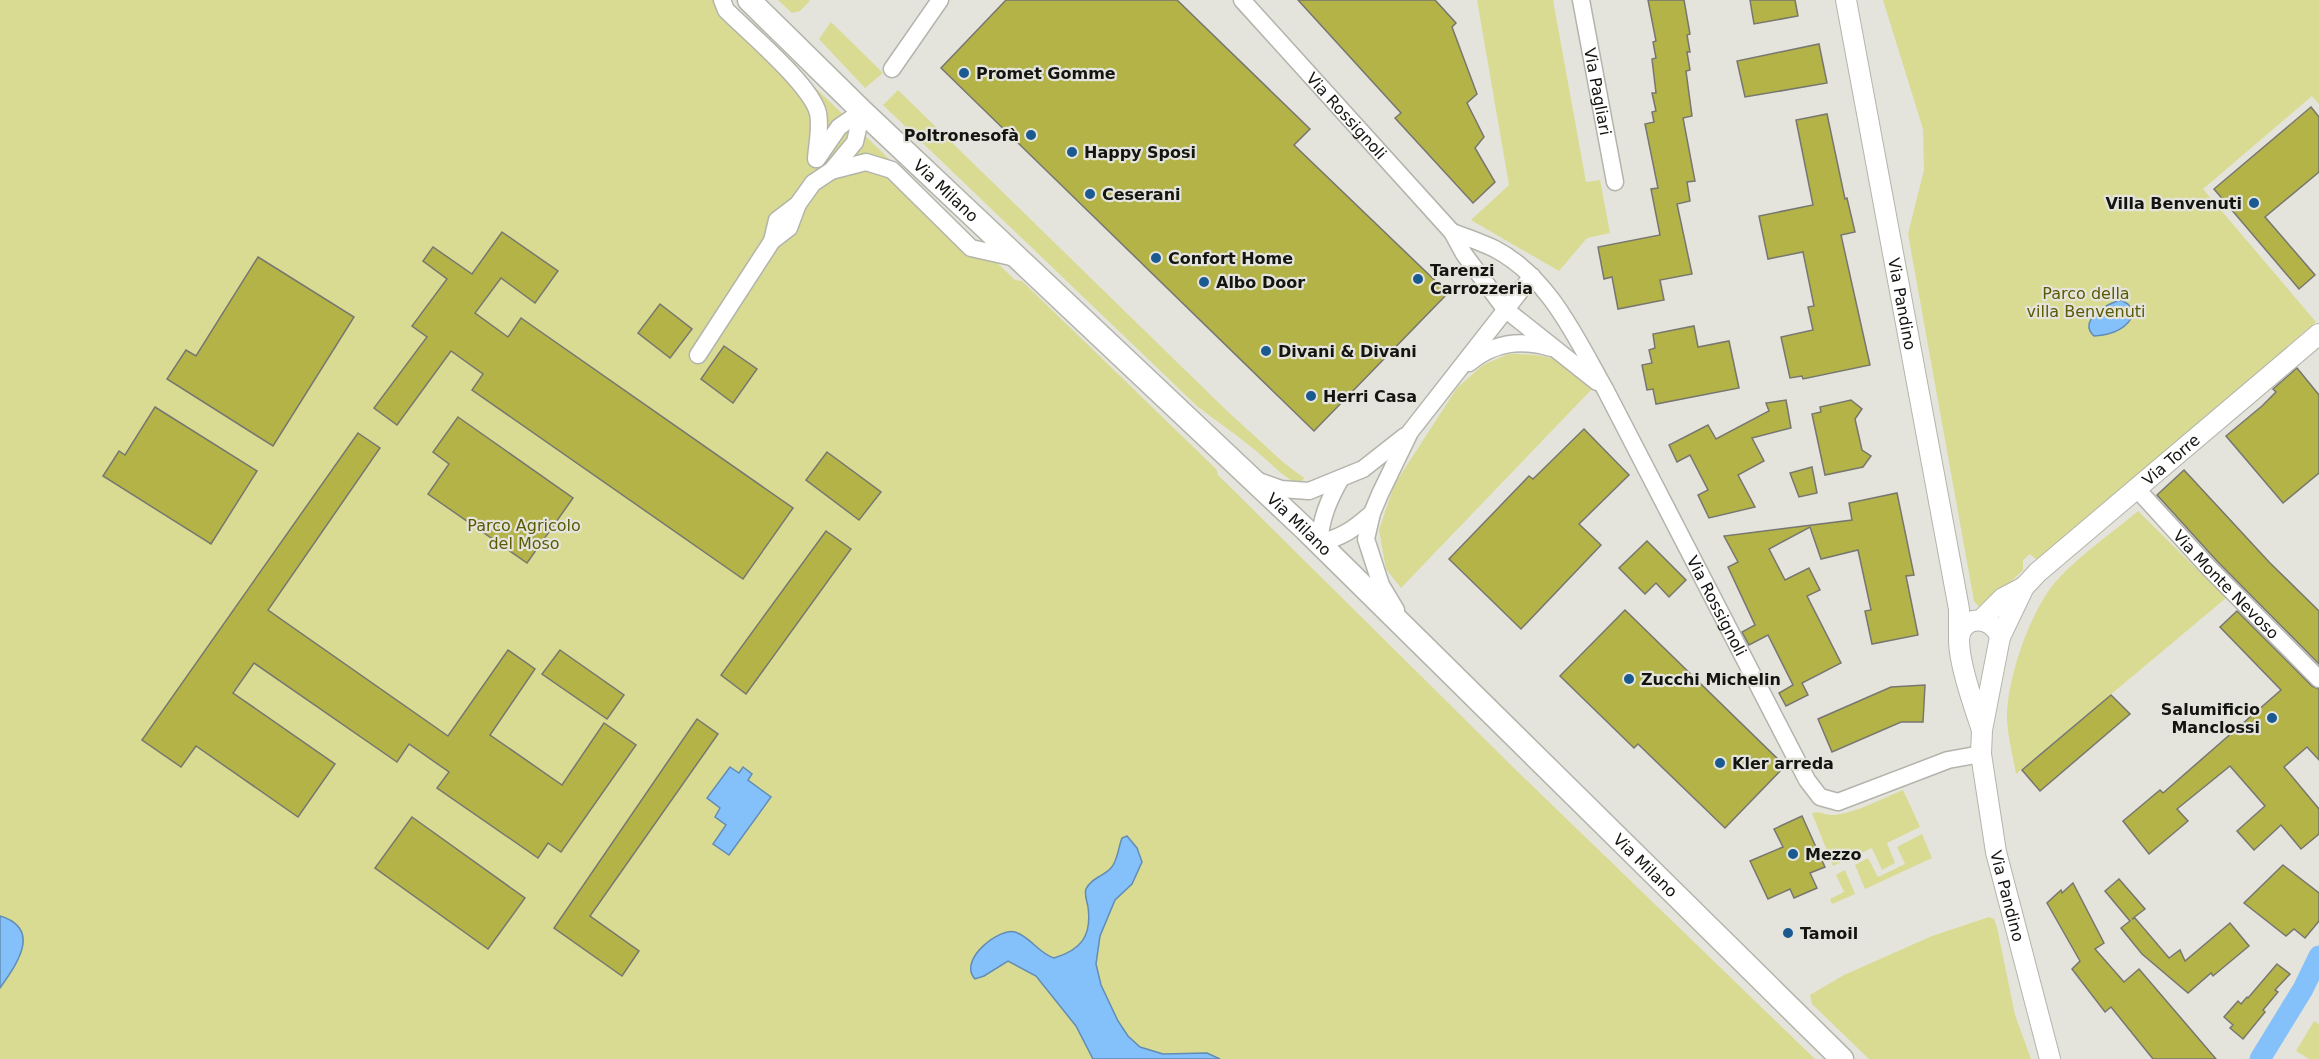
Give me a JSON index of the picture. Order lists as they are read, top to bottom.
{
  "streets": {
    "main road": ["Via Milano"],
    "street": [
      "Via Pagliari",
      "Via Rossignoli",
      "Via Pandino",
      "Via Torre",
      "Via Monte Nevoso"
    ]
  },
  "crossings": [
    ["Via Rossignoli", "Via Milano"],
    ["Via Rossignoli", "Via Pandino"],
    ["Via Pandino", "Via Torre"],
    ["Via Torre", "Via Monte Nevoso"]
  ],
  "parks": ["Parco della villa Benvenuti", "Parco Agricolo del Moso"],
  "places": [
    "Promet Gomme",
    "Poltronesofà",
    "Happy Sposi",
    "Ceserani",
    "Villa Benvenuti",
    "Confort Home",
    "Tarenzi Carrozzeria",
    "Albo Door",
    "Divani & Divani",
    "Herri Casa",
    "Zucchi Michelin",
    "Salumificio Manclossi",
    "Kler arreda",
    "Mezzo",
    "Tamoil"
  ]
}
